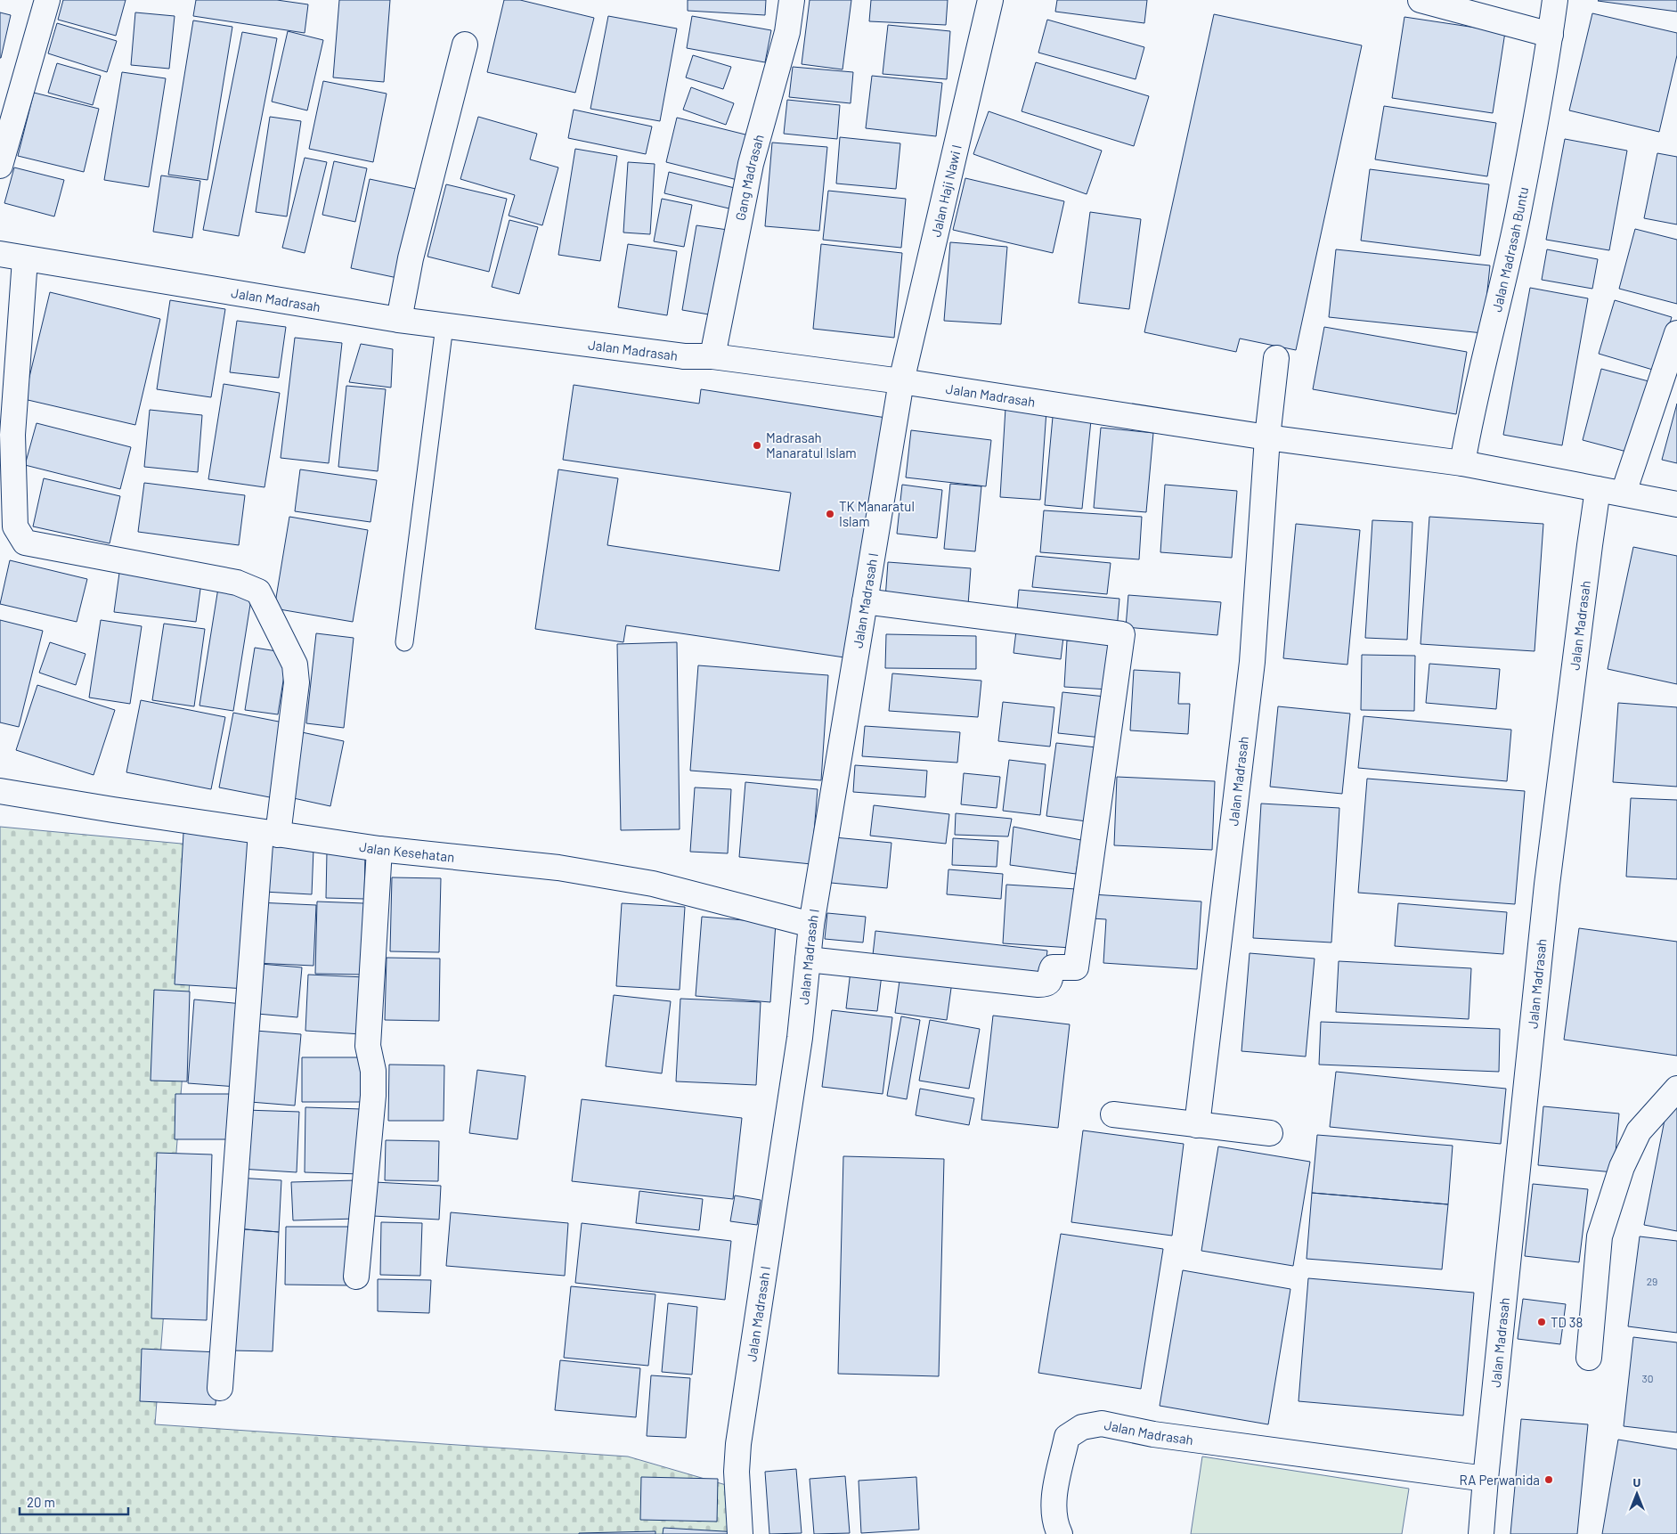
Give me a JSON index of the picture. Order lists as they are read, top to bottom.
{
  "streets": {
    "street": [
      "Gang Madrasah",
      "Jalan Haji Nawi I",
      "Jalan Madrasah Buntu",
      "Jalan Madrasah",
      "Jalan Madrasah I",
      "Jalan Kesehatan"
    ]
  },
  "crossings": [
    ["Gang Madrasah", "Jalan Madrasah"],
    ["Jalan Haji Nawi I", "Jalan Madrasah"],
    ["Jalan Haji Nawi I", "Jalan Madrasah I"],
    ["Jalan Madrasah Buntu", "Jalan Madrasah"],
    ["Jalan Madrasah", "Jalan Madrasah I"],
    ["Jalan Madrasah I", "Jalan Kesehatan"]
  ],
  "places": [
    "Madrasah Manaratul Islam",
    "TK Manaratul Islam",
    "TD 38",
    "RA Perwanida"
  ],
  "house_numbers": ["29", "30"],
  "scale_bar": "20 m",
  "north": "top"
}
